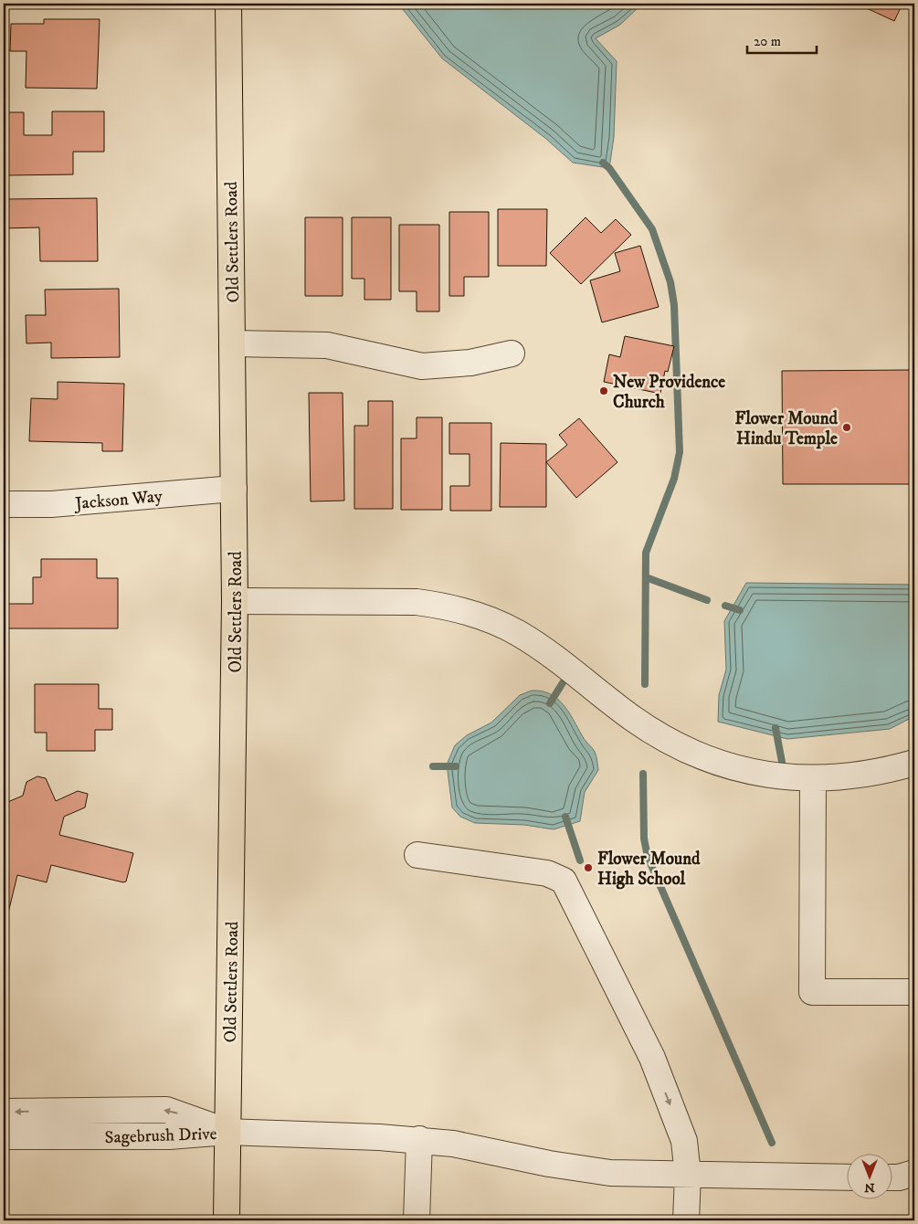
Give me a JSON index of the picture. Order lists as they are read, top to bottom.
{
  "streets": {
    "main road": ["Old Settlers Road"],
    "street": ["Jackson Way", "Sagebrush Drive"]
  },
  "crossings": [
    ["Old Settlers Road", "Jackson Way"],
    ["Old Settlers Road", "Sagebrush Drive"]
  ],
  "places": ["New Providence Church", "Flower Mound Hindu Temple", "Flower Mound High School"],
  "scale_bar": "20 m",
  "north": "bottom"
}
